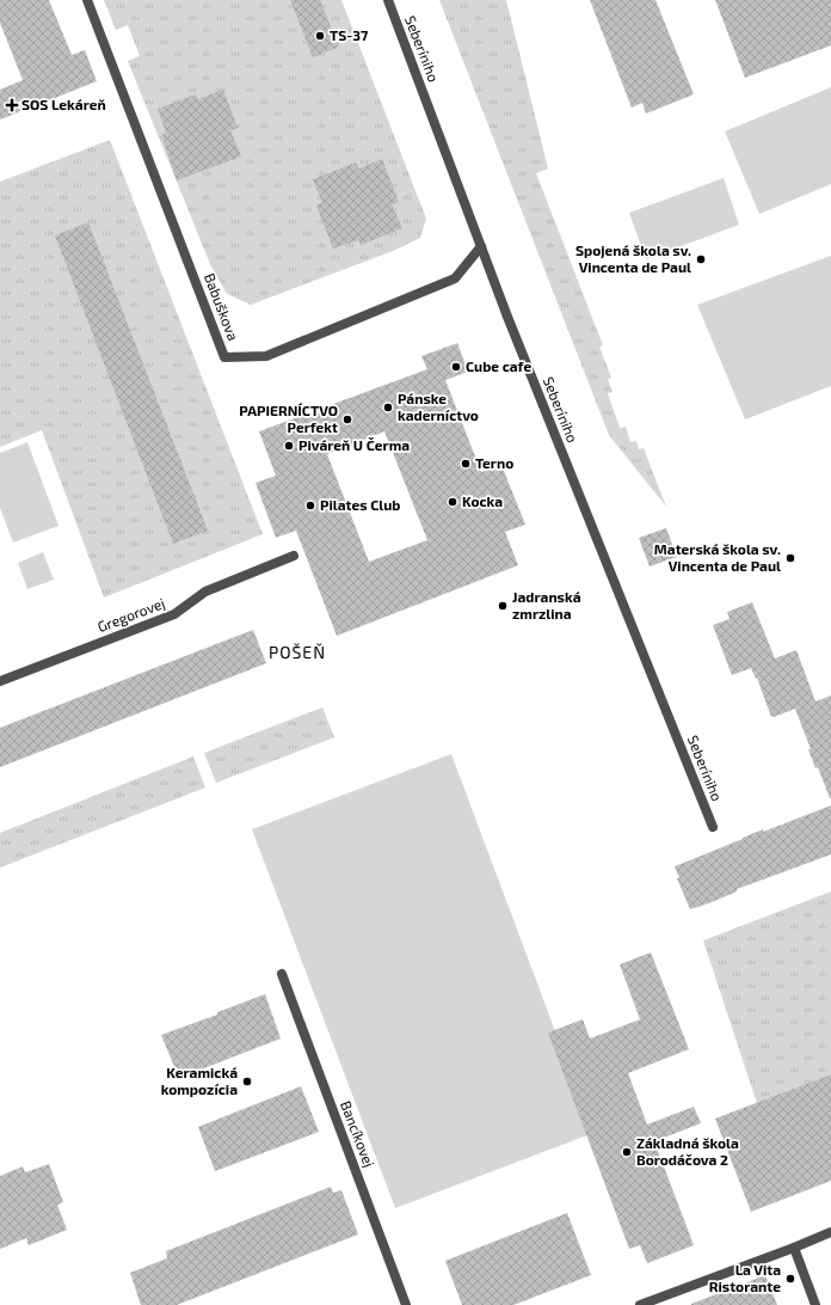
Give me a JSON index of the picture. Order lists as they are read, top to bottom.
{
  "streets": {
    "street": [
      "Seberíniho",
      "Babuškova",
      "Gregorovej",
      "Bancíkovej"
    ]
  },
  "crossings": [
    ["Seberíniho", "Babuškova"]
  ],
  "districts": ["POŠEŇ"],
  "places": {
    "other": [
      "TS-37",
      "Spojená škola sv. Vincenta de Paul",
      "Cube cafe",
      "Pánske kaderníctvo",
      "PAPIERNÍCTVO Perfekt",
      "Piváreň U Čerma",
      "Terno",
      "Kocka",
      "Pilates Club",
      "Materská škola sv. Vincenta de Paul",
      "Jadranská zmrzlina",
      "Keramická kompozícia",
      "Základná škola Borodáčova 2",
      "La Vita Ristorante"
    ],
    "health": ["SOS Lekáreň"]
  }
}
